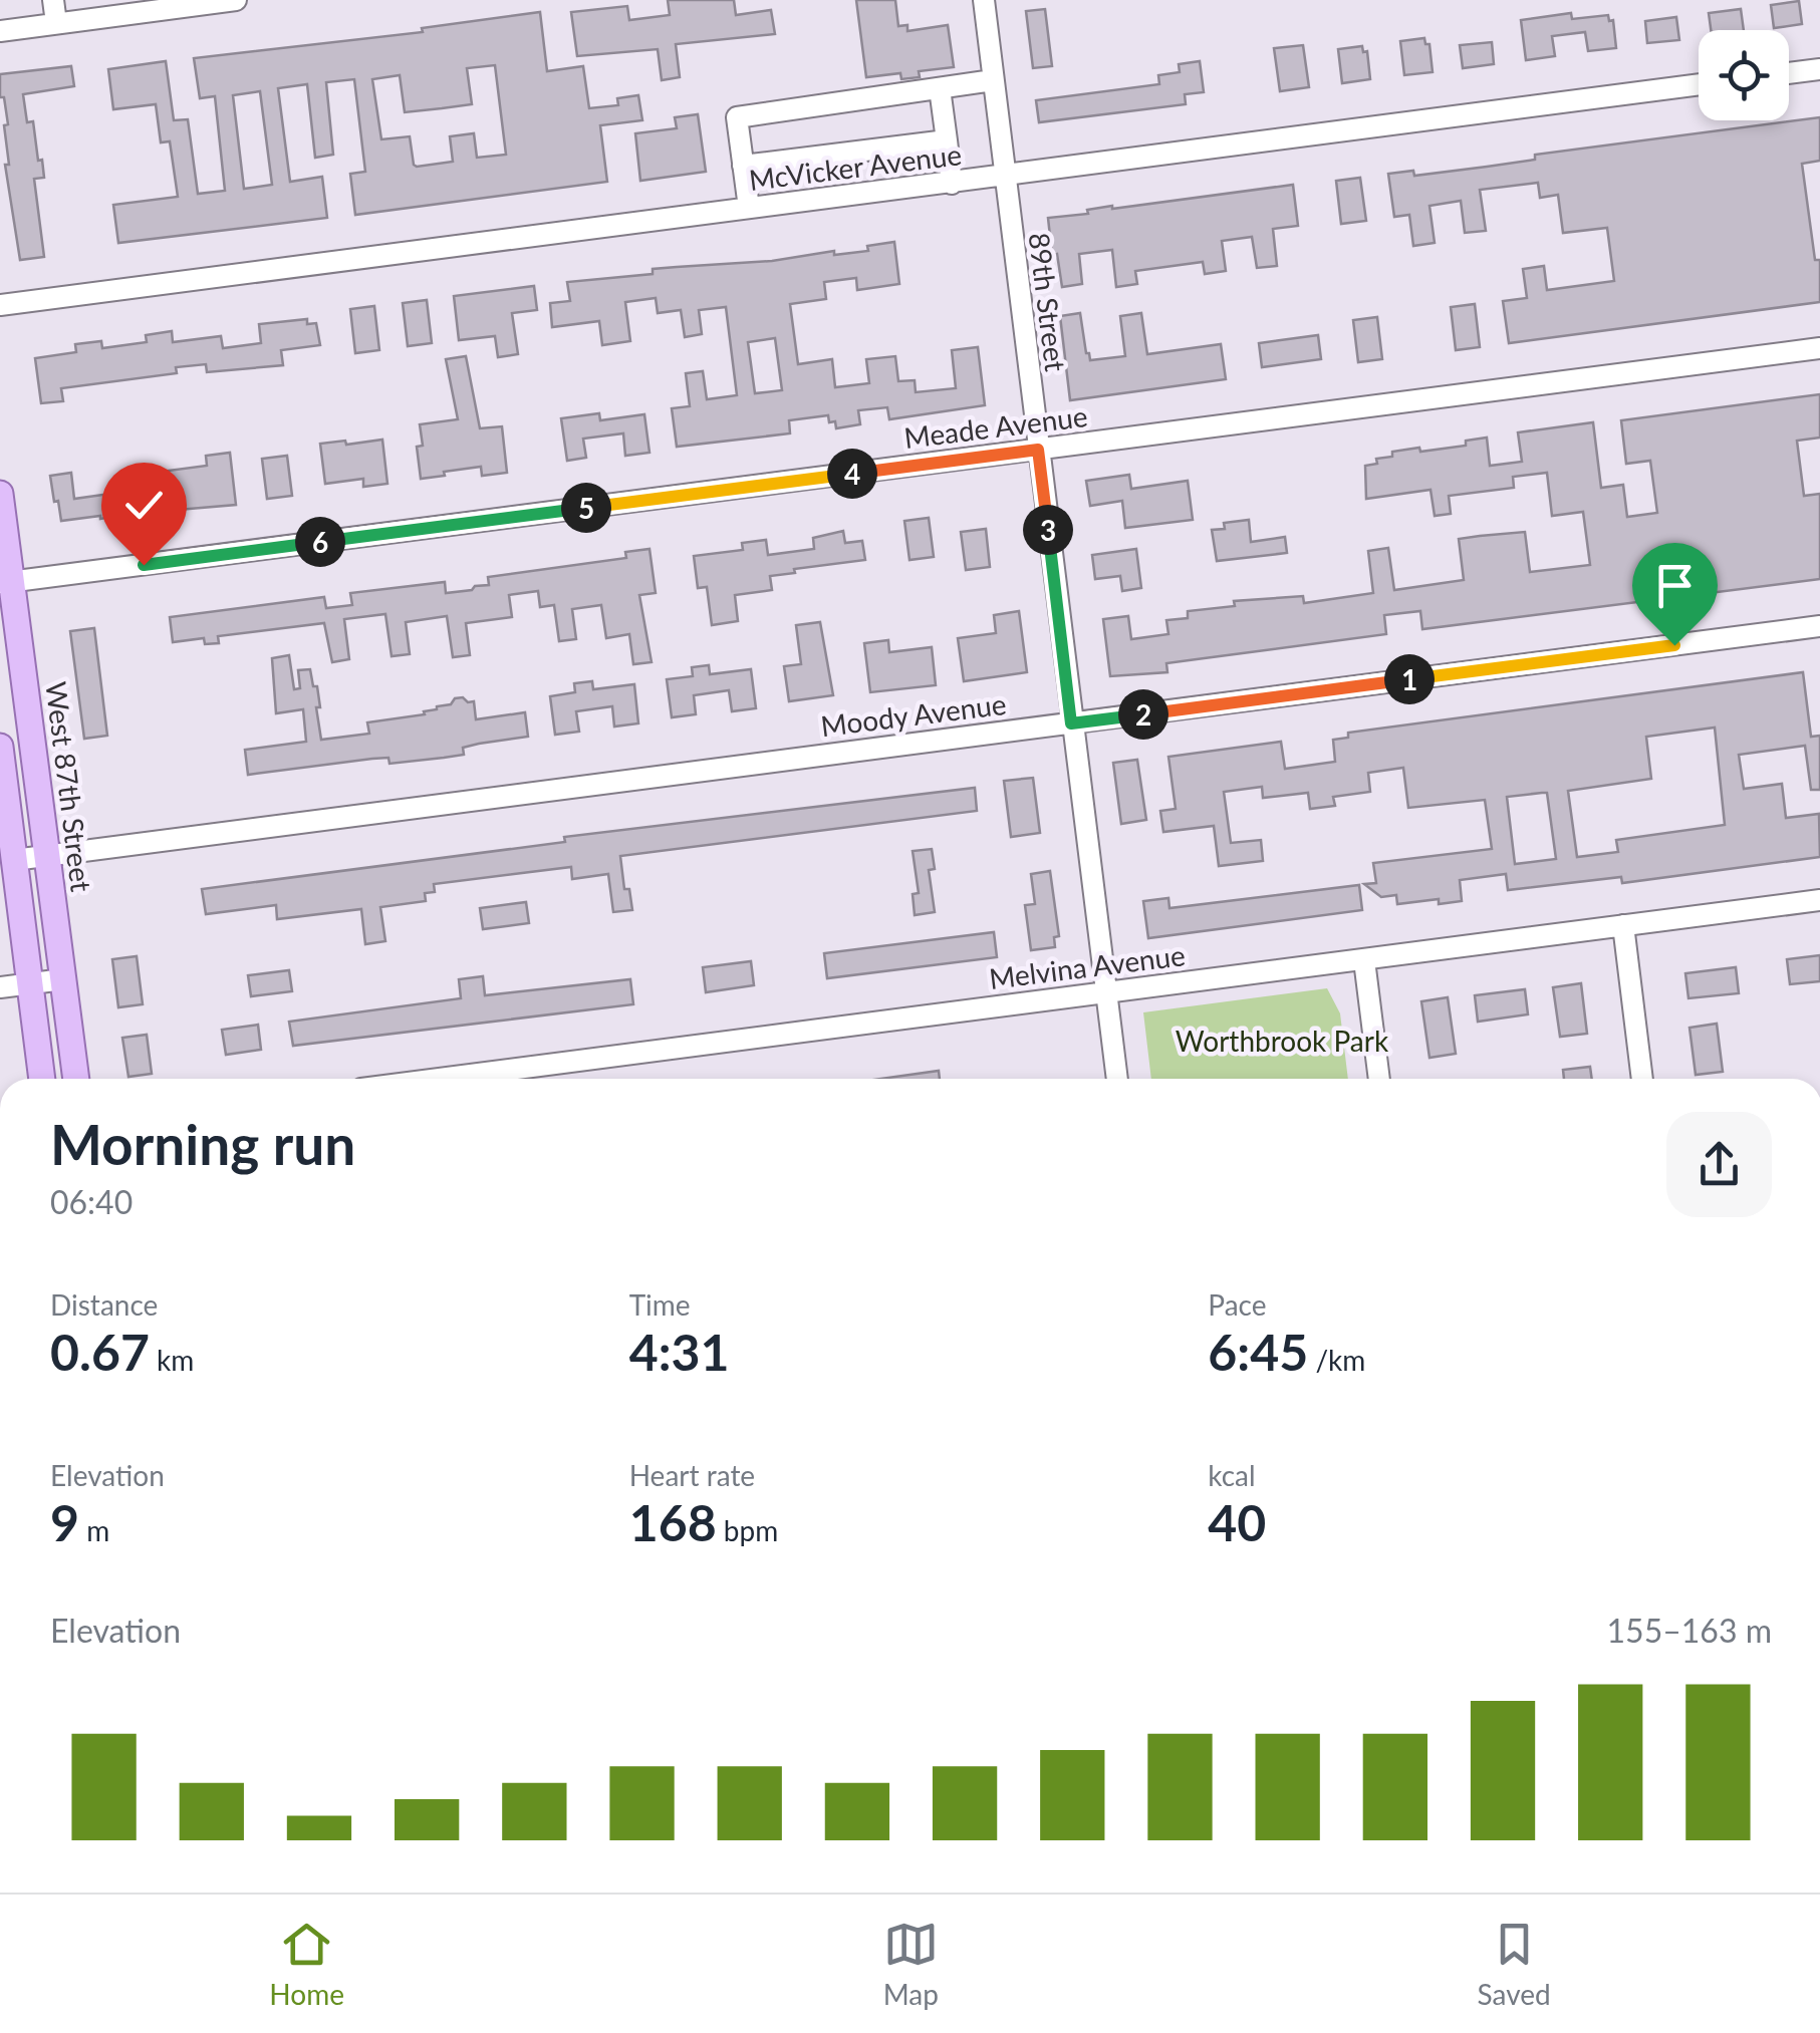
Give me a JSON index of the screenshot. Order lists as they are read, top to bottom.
{
  "streets": {
    "main road": ["West 87th Street"],
    "street": [
      "McVicker Avenue",
      "89th Street",
      "Meade Avenue",
      "Moody Avenue",
      "Melvina Avenue"
    ]
  },
  "crossings": [
    ["McVicker Avenue", "89th Street"],
    ["89th Street", "Meade Avenue"],
    ["89th Street", "Moody Avenue"],
    ["89th Street", "Melvina Avenue"],
    ["Meade Avenue", "West 87th Street"],
    ["Moody Avenue", "West 87th Street"]
  ],
  "parks": ["Worthbrook Park"],
  "page": {
    "pins": [
      "4",
      "5",
      "3",
      "6",
      "1",
      "2"
    ],
    "heading": ["Morning run", "06:40"],
    "stats": [
      ["Distance", "0.67 km"],
      ["Time", "4:31"],
      ["Pace", "6:45 /km"],
      ["Elevation", "9 m"],
      ["Heart rate", "168 bpm"],
      ["kcal", "40"]
    ],
    "chart": ["Elevation", "155–163 m"],
    "tabs": ["Home", "Map", "Saved"]
  }
}
